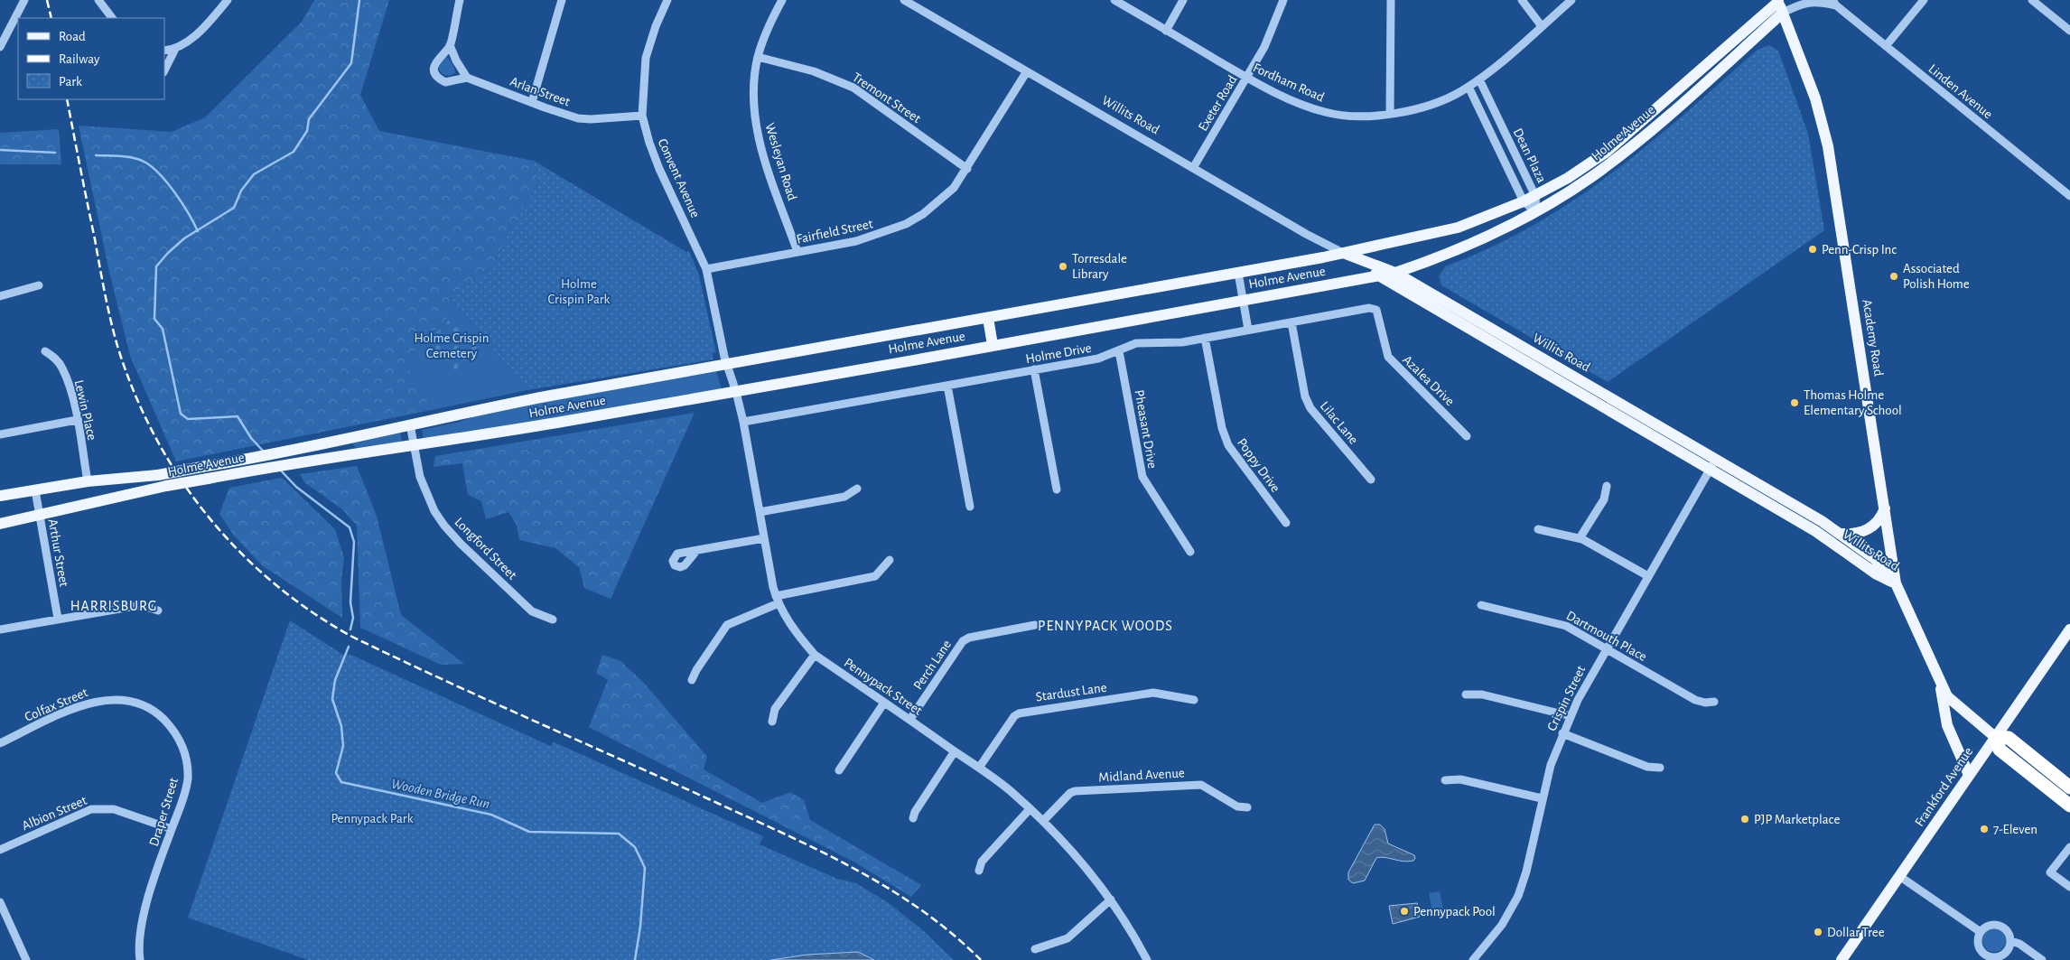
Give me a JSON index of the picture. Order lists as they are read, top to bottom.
{
  "streets": {
    "main road": [
      "Willits Road",
      "Holme Avenue",
      "Academy Road",
      "Frankford Avenue"
    ],
    "street": [
      "Fordham Road",
      "Arlan Street",
      "Linden Avenue",
      "Tremont Street",
      "Exeter Road",
      "Dean Plaza",
      "Wesleyan Road",
      "Convent Avenue",
      "Fairfield Street",
      "Holme Drive",
      "Azalea Drive",
      "Lewin Place",
      "Lilac Lane",
      "Pheasant Drive",
      "Poppy Drive",
      "Longford Street",
      "Arthur Street",
      "Dartmouth Place",
      "Perch Lane",
      "Pennypack Street",
      "Stardust Lane",
      "Crispin Street",
      "Colfax Street",
      "Midland Avenue",
      "Draper Street",
      "Albion Street"
    ]
  },
  "crossings": [
    ["Fordham Road", "Exeter Road"],
    ["Fordham Road", "Dean Plaza"],
    ["Arlan Street", "Convent Avenue"],
    ["Linden Avenue", "Holme Avenue"],
    ["Linden Avenue", "Academy Road"],
    ["Tremont Street", "Wesleyan Road"],
    ["Tremont Street", "Fairfield Street"],
    ["Exeter Road", "Willits Road"],
    ["Willits Road", "Holme Avenue"],
    ["Willits Road", "Fairfield Street"],
    ["Willits Road", "Academy Road"],
    ["Willits Road", "Crispin Street"],
    ["Holme Avenue", "Dean Plaza"],
    ["Holme Avenue", "Convent Avenue"],
    ["Holme Avenue", "Academy Road"],
    ["Holme Avenue", "Lewin Place"],
    ["Holme Avenue", "Longford Street"],
    ["Holme Avenue", "Arthur Street"],
    ["Holme Avenue", "Pennypack Street"],
    ["Wesleyan Road", "Fairfield Street"],
    ["Convent Avenue", "Fairfield Street"],
    ["Convent Avenue", "Pennypack Street"],
    ["Academy Road", "Frankford Avenue"],
    ["Holme Drive", "Azalea Drive"],
    ["Holme Drive", "Lilac Lane"],
    ["Holme Drive", "Pheasant Drive"],
    ["Holme Drive", "Poppy Drive"],
    ["Holme Drive", "Pennypack Street"],
    ["Dartmouth Place", "Crispin Street"],
    ["Perch Lane", "Pennypack Street"],
    ["Pennypack Street", "Stardust Lane"],
    ["Pennypack Street", "Midland Avenue"],
    ["Colfax Street", "Draper Street"],
    ["Draper Street", "Albion Street"]
  ],
  "districts": ["HARRISBURG", "PENNYPACK WOODS"],
  "water": ["Wooden Bridge Run"],
  "parks": ["Holme Crispin Park", "Holme Crispin Cemetery", "Pennypack Park"],
  "places": [
    "Penn-Crisp Inc",
    "Torresdale Library",
    "Associated Polish Home",
    "Thomas Holme Elementary School",
    "PJP Marketplace",
    "7-Eleven",
    "Pennypack Pool",
    "Dollar Tree"
  ],
  "legend": ["Road", "Railway", "Park"]
}
